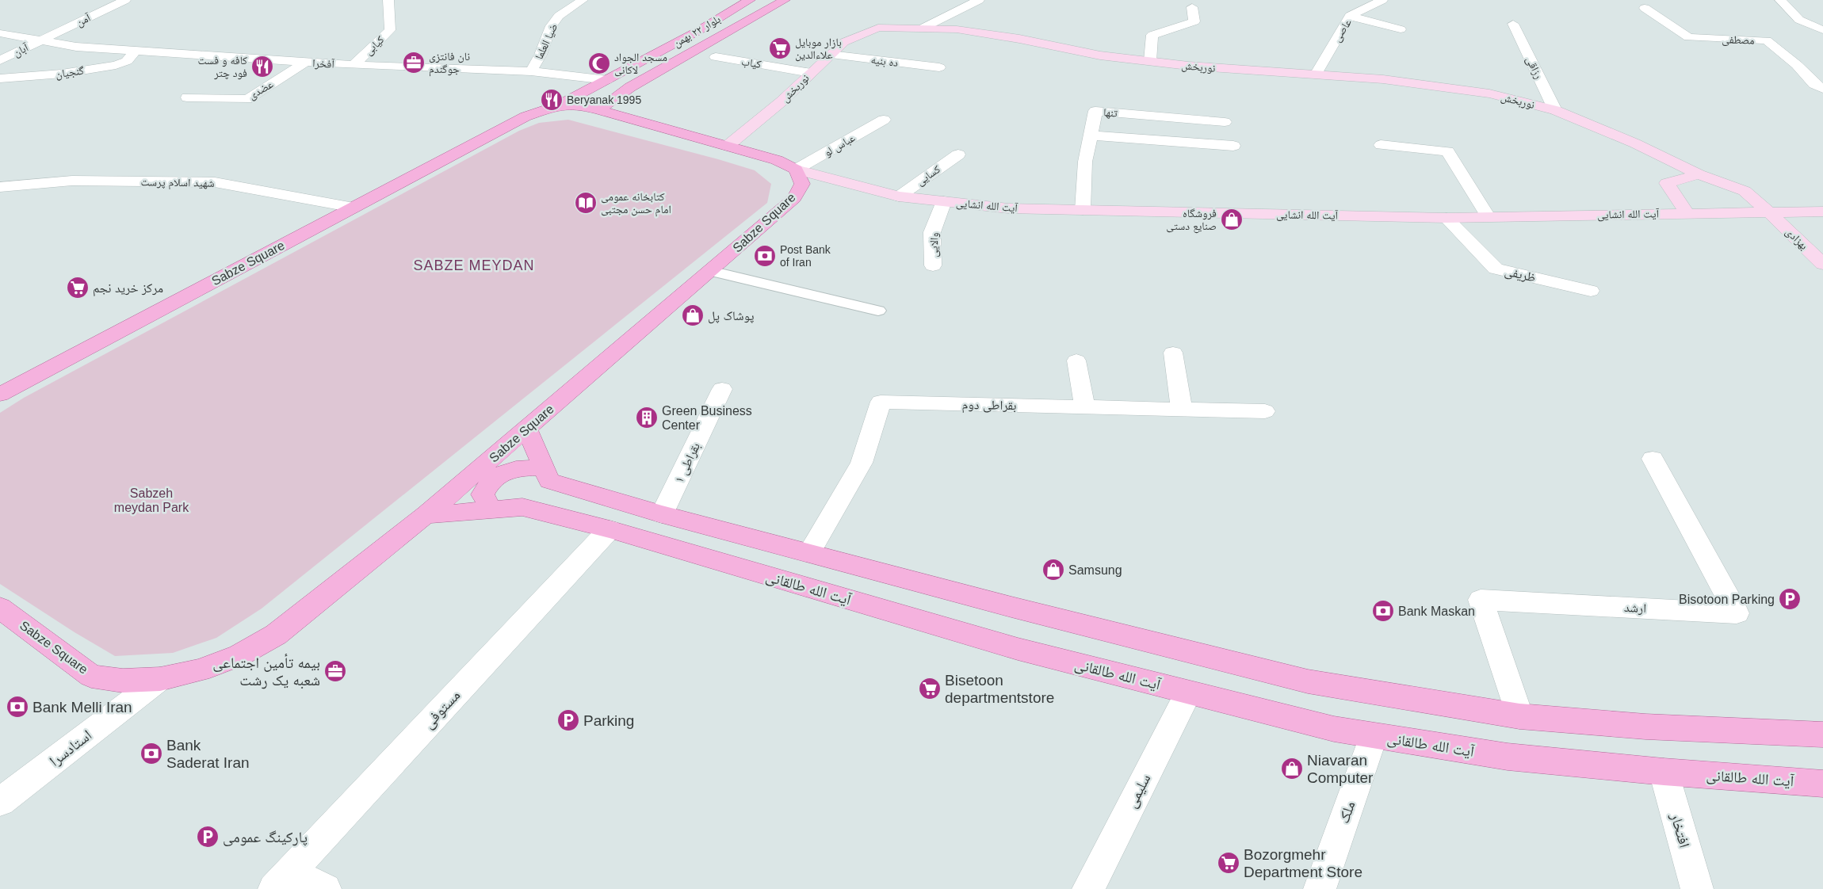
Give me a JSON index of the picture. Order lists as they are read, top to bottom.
{
  "streets": {
    "main road": ["بلوار ۲۲ بهمن", "Sabze Square", "آیت الله طالقانی"],
    "street": [
      "آمن",
      "عاصی",
      "مصطفی",
      "ضیا العلما",
      "کیابی",
      "آبان",
      "ده بنیه",
      "کیاب",
      "آفخرا",
      "نوربخش",
      "رزاقی",
      "گنجیان",
      "عضدی",
      "تنها",
      "عباس لو",
      "کسایی",
      "شهید اسلام پرست",
      "آیت الله انشایی",
      "بهزادی",
      "والایی",
      "ظریفی",
      "بقراطی دوم",
      "بقراطی ۱",
      "ارشد",
      "مستوفی",
      "استادسرا",
      "سلیمی",
      "ملک",
      "افتخار"
    ]
  },
  "crossings": [
    ["آمن", "آبان"],
    ["آمن", "آفخرا"],
    ["عاصی", "نوربخش"],
    ["بلوار ۲۲ بهمن", "آفخرا"],
    ["بلوار ۲۲ بهمن", "Sabze Square"],
    ["ضیا العلما", "آفخرا"],
    ["کیابی", "آفخرا"],
    ["آبان", "آفخرا"],
    ["ده بنیه", "نوربخش"],
    ["کیاب", "نوربخش"],
    ["آفخرا", "گنجیان"],
    ["آفخرا", "عضدی"],
    ["نوربخش", "رزاقی"],
    ["نوربخش", "آیت الله انشایی"],
    ["نوربخش", "Sabze Square"],
    ["نوربخش", "بهزادی"],
    ["تنها", "آیت الله انشایی"],
    ["عباس لو", "آیت الله انشایی"],
    ["عباس لو", "Sabze Square"],
    ["کسایی", "آیت الله انشایی"],
    ["شهید اسلام پرست", "Sabze Square"],
    ["آیت الله انشایی", "Sabze Square"],
    ["آیت الله انشایی", "بهزادی"],
    ["آیت الله انشایی", "والایی"],
    ["آیت الله انشایی", "ظریفی"],
    ["Sabze Square", "آیت الله طالقانی"],
    ["Sabze Square", "استادسرا"],
    ["آیت الله طالقانی", "مستوفی"],
    ["آیت الله طالقانی", "سلیمی"],
    ["آیت الله طالقانی", "ملک"],
    ["آیت الله طالقانی", "افتخار"]
  ],
  "districts": ["SABZE MEYDAN"],
  "parks": ["Sabzeh meydan Park"],
  "places": {
    "supermarket": [
      "بازار موبایل علاءالدین",
      "مرکز خرید نجم",
      "Bisetoon departmentstore",
      "Bozorgmehr Department Store"
    ],
    "office": ["نان فانتزی جوگندم", "بیمه تأمین اجتماعی شعبه یک رشت"],
    "mosque": ["مسجد الجواد لاکانی"],
    "restaurant": ["کافه و فست فود چتر", "Beryanak 1995"],
    "library": ["کتابخانه عمومی امام حسن مجتبی"],
    "shop": [
      "فروشگاه صنایع دستی",
      "پوشاک پل",
      "Samsung",
      "Niavaran Computer"
    ],
    "bank": [
      "Post Bank of Iran",
      "Bank Maskan",
      "Bank Melli Iran",
      "Bank Saderat Iran"
    ],
    "building": ["Green Business Center"],
    "parking": ["Bisotoon Parking", "Parking", "پارکینگ عمومی"]
  }
}
